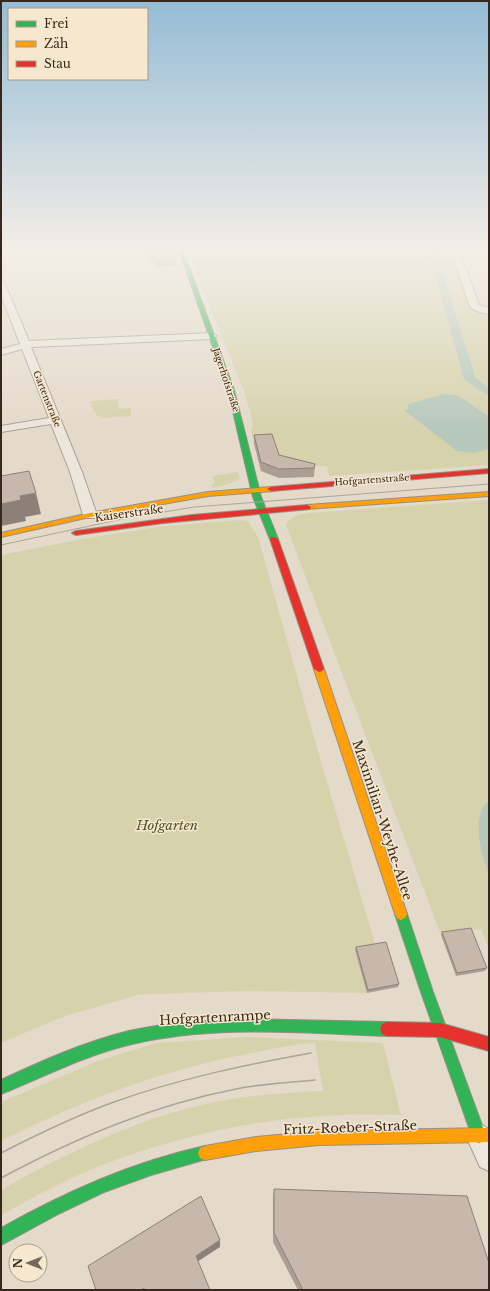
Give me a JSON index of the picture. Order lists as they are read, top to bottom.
{
  "streets": {
    "main road": [
      "Jägerhofstraße",
      "Hofgartenstraße",
      "Kaiserstraße",
      "Maximilian-Weyhe-Allee",
      "Hofgartenrampe",
      "Fritz-Roeber-Straße"
    ],
    "street": ["Gartenstraße"]
  },
  "crossings": [
    ["Jägerhofstraße", "Hofgartenstraße"],
    ["Jägerhofstraße", "Kaiserstraße"],
    ["Jägerhofstraße", "Maximilian-Weyhe-Allee"],
    ["Gartenstraße", "Kaiserstraße"],
    ["Hofgartenstraße", "Kaiserstraße"],
    ["Kaiserstraße", "Maximilian-Weyhe-Allee"],
    ["Maximilian-Weyhe-Allee", "Hofgartenrampe"],
    ["Maximilian-Weyhe-Allee", "Fritz-Roeber-Straße"]
  ],
  "parks": ["Hofgarten"],
  "legend": ["Frei", "Zäh", "Stau"],
  "north": "left"
}
